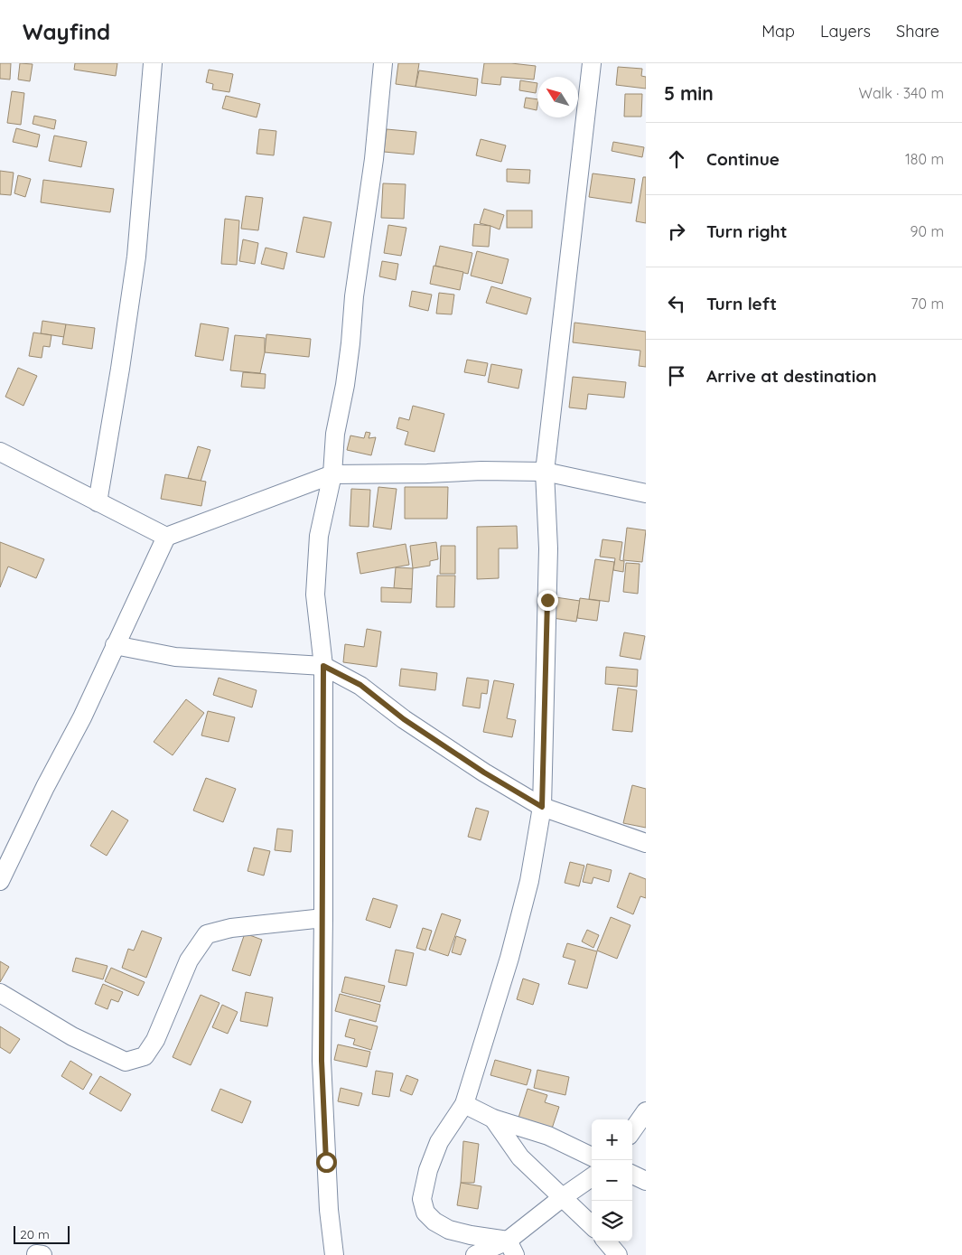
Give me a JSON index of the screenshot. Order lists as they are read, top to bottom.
{
  "scale_bar": "20 m",
  "north": "top left",
  "page": {
    "header": "Wayfind",
    "nav": ["Map", "Layers", "Share"],
    "heading": ["5 min", "Walk · 340 m"],
    "list": [
      ["Continue", "180 m"],
      ["Turn right", "90 m"],
      ["Turn left", "70 m"],
      "Arrive at destination"
    ],
    "map_buttons": ["+", "−"],
    "scale": "20 m"
  }
}
